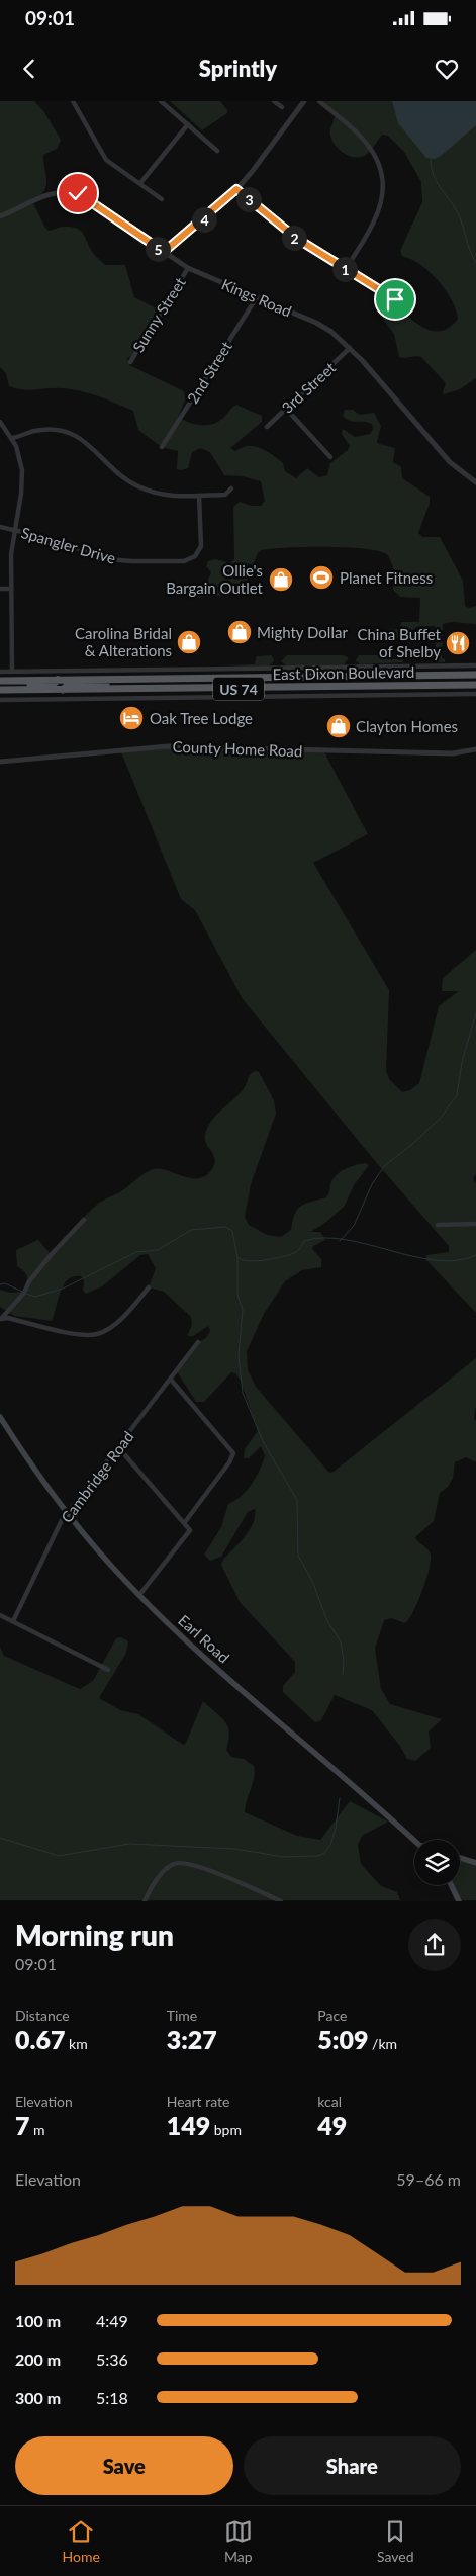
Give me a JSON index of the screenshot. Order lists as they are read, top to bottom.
{
  "streets": {
    "highway": ["East Dixon Boulevard", "US 74"],
    "main road": ["Earl Road"],
    "street": [
      "Kings Road",
      "Sunny Street",
      "2nd Street",
      "3rd Street",
      "Spangler Drive",
      "County Home Road",
      "Cambridge Road"
    ]
  },
  "crossings": [
    ["Kings Road", "Sunny Street"],
    ["Kings Road", "2nd Street"],
    ["Kings Road", "3rd Street"],
    ["Cambridge Road", "Earl Road"]
  ],
  "places": {
    "sports": ["Planet Fitness"],
    "shop": [
      "Ollie's Bargain Outlet",
      "Mighty Dollar",
      "Carolina Bridal & Alterations",
      "Clayton Homes"
    ],
    "restaurant": ["China Buffet of Shelby"],
    "hotel": ["Oak Tree Lodge"]
  },
  "page": {
    "status": "09:01",
    "header": "Sprintly",
    "pins": [
      "3",
      "4",
      "2",
      "5",
      "1"
    ],
    "heading": ["Morning run", "09:01"],
    "stats": [
      ["Distance", "0.67 km"],
      ["Time", "3:27"],
      ["Pace", "5:09 /km"],
      ["Elevation", "7 m"],
      ["Heart rate", "149 bpm"],
      ["kcal", "49"]
    ],
    "chart": ["Elevation", "59–66 m"],
    "list": [
      {
        "name": "100 m",
        "note": "4:49"
      },
      {
        "name": "200 m",
        "note": "5:36"
      },
      {
        "name": "300 m",
        "note": "5:18"
      }
    ],
    "buttons": ["Save", "Share"],
    "tabs": ["Home", "Map", "Saved"]
  }
}
